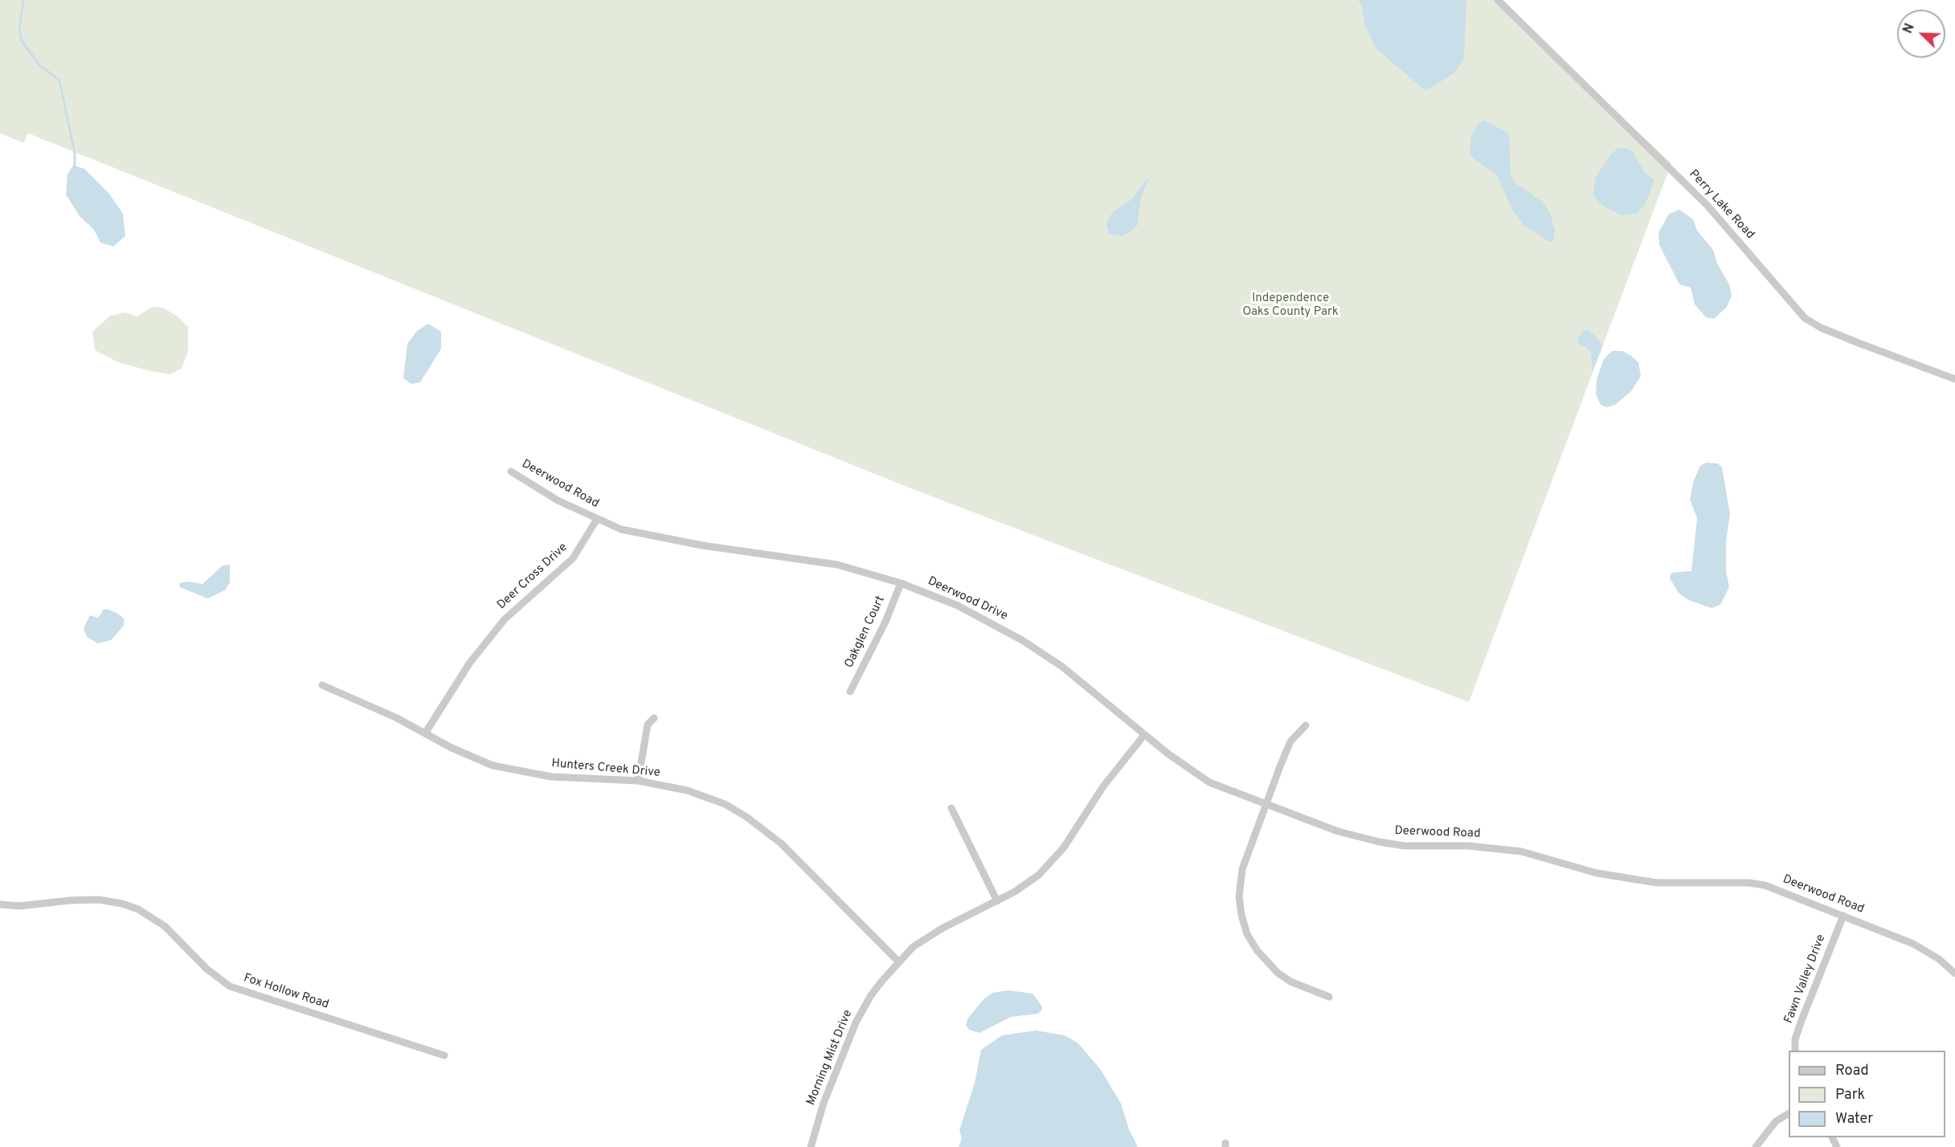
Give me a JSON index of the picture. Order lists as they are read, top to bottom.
{
  "streets": {
    "street": [
      "Perry Lake Road",
      "Deerwood Road",
      "Deer Cross Drive",
      "Deerwood Drive",
      "Oakglen Court",
      "Hunters Creek Drive",
      "Fawn Valley Drive",
      "Fox Hollow Road",
      "Morning Mist Drive"
    ]
  },
  "crossings": [
    ["Deerwood Road", "Deer Cross Drive"],
    ["Deerwood Road", "Deerwood Drive"],
    ["Deerwood Road", "Fawn Valley Drive"],
    ["Deer Cross Drive", "Deerwood Drive"],
    ["Deer Cross Drive", "Hunters Creek Drive"],
    ["Deerwood Drive", "Oakglen Court"],
    ["Hunters Creek Drive", "Morning Mist Drive"]
  ],
  "parks": ["Independence Oaks County Park"],
  "legend": ["Road", "Park", "Water"],
  "north": "top left"
}
